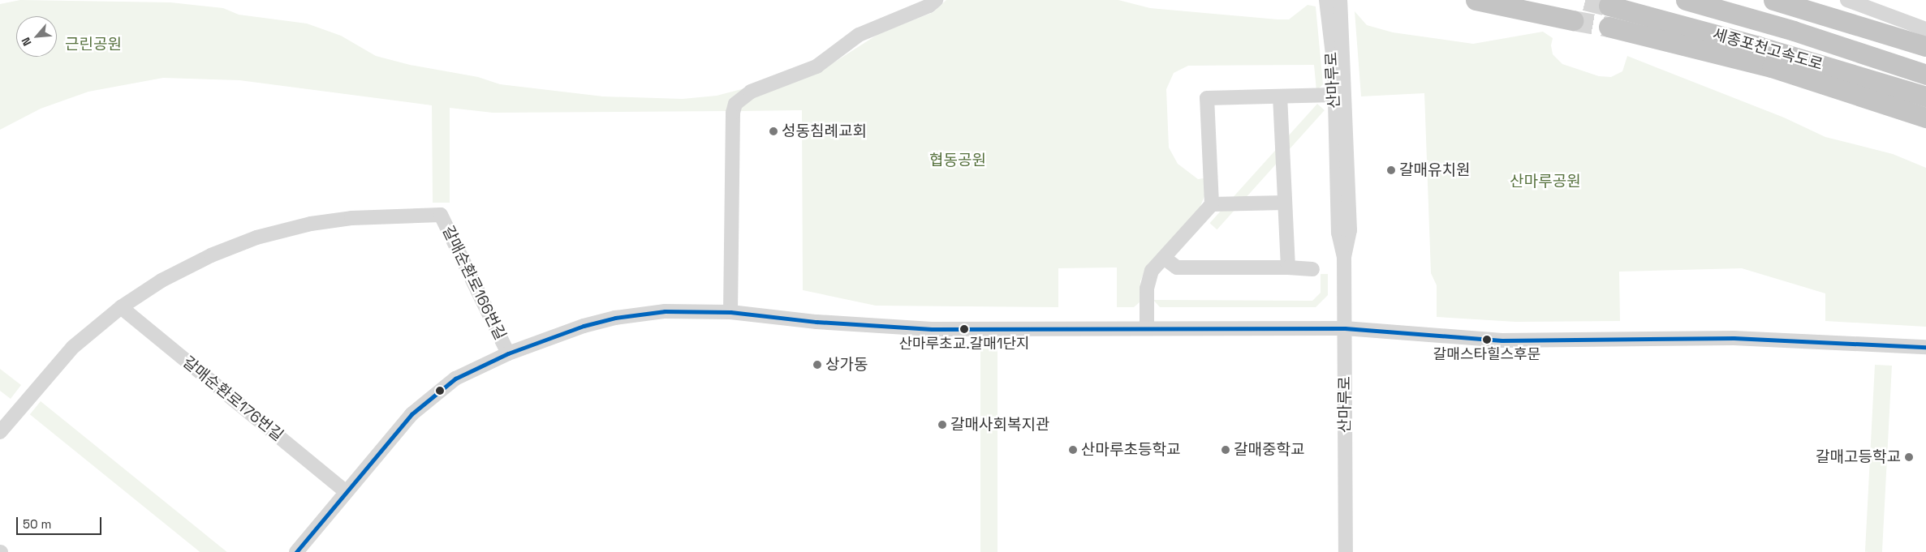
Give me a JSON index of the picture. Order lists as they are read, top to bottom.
{
  "streets": {
    "highway": ["세종포천고속도로"],
    "street": ["산마루로", "갈매순환로166번길", "갈매순환로176번길"]
  },
  "crossings": [
    ["갈매순환로166번길", "갈매순환로176번길"]
  ],
  "parks": ["근린공원", "협동공원", "산마루공원"],
  "places": [
    "성동침례교회",
    "갈매유치원",
    "산마루초교.갈매1단지",
    "갈매스타힐스후문",
    "상가동",
    "갈매사회복지관",
    "산마루초등학교",
    "갈매중학교",
    "갈매고등학교"
  ],
  "scale_bar": "50 m",
  "north": "bottom left"
}
